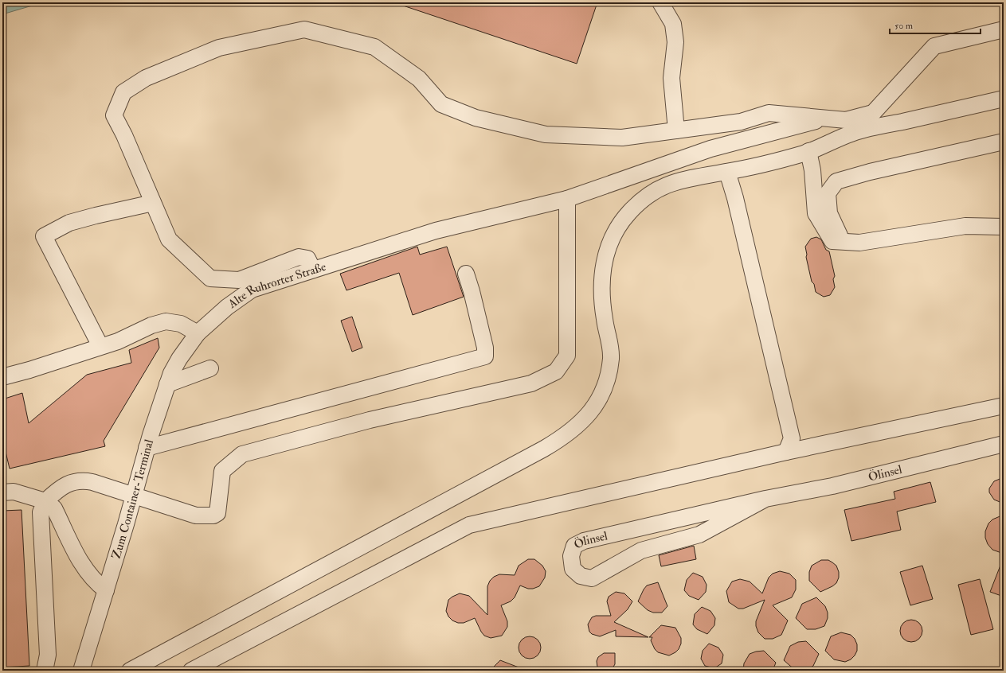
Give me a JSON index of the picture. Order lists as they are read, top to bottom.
{
  "streets": {
    "street": ["Alte Ruhrorter Straße", "Ölinsel", "Zum Container-Terminal"]
  },
  "crossings": [
    ["Alte Ruhrorter Straße", "Zum Container-Terminal"]
  ],
  "scale_bar": "50 m"
}
